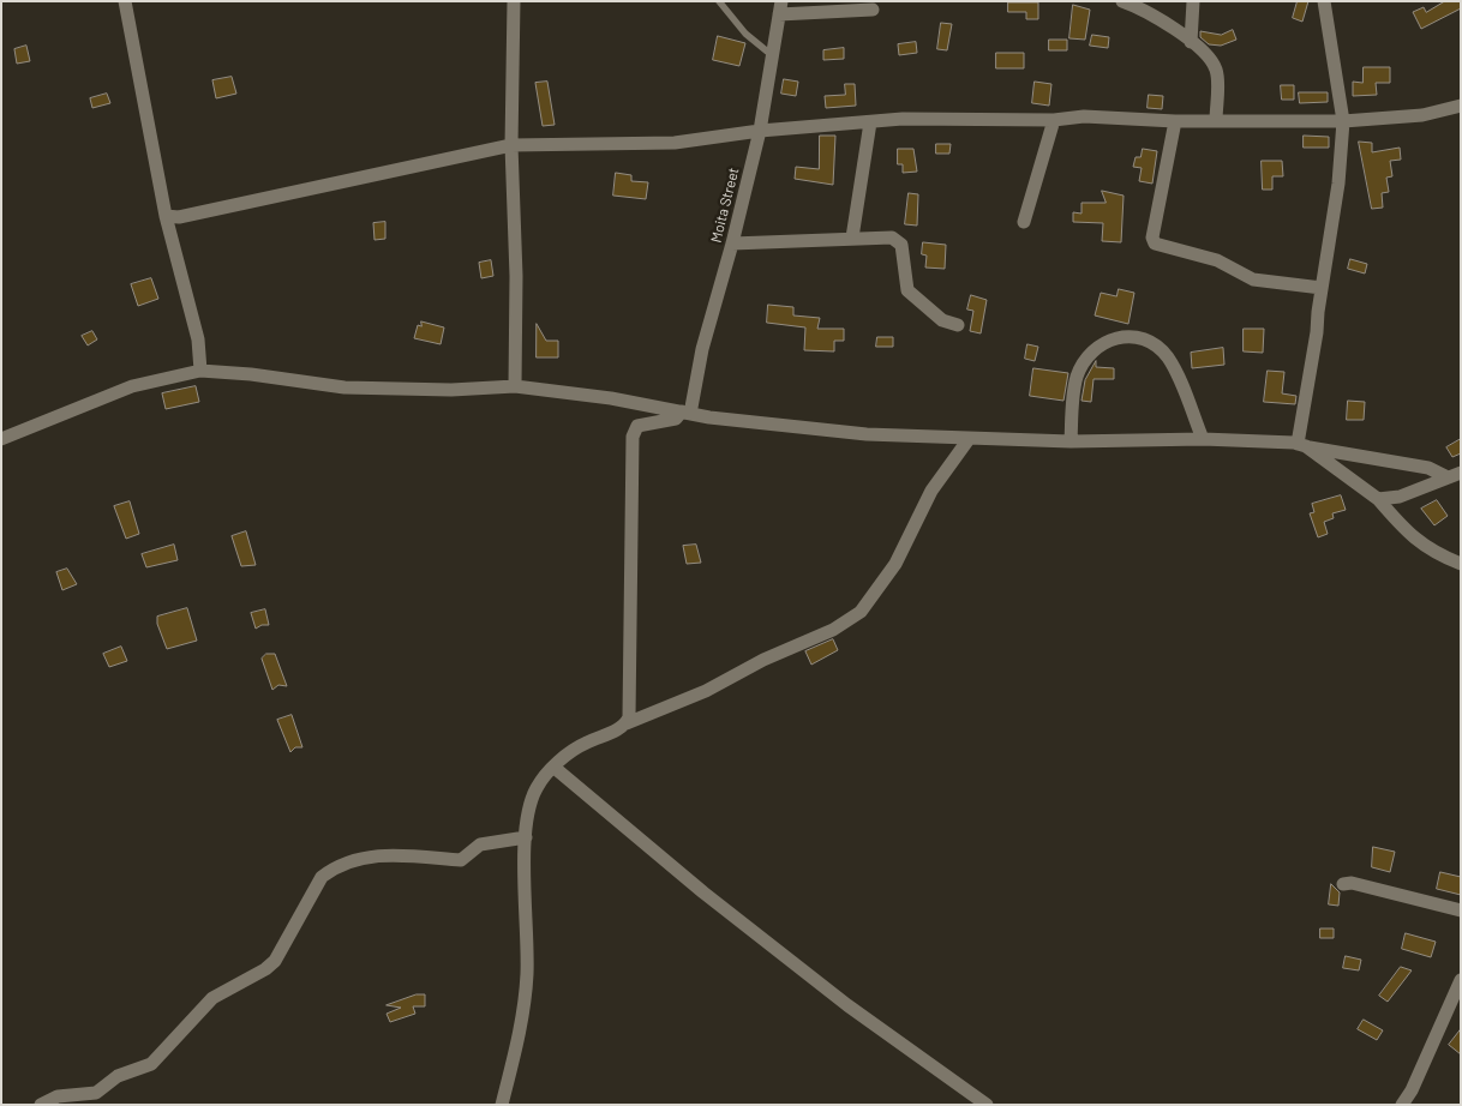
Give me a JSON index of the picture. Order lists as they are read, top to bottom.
{
  "streets": {
    "street": ["Moita Street"]
  }
}
